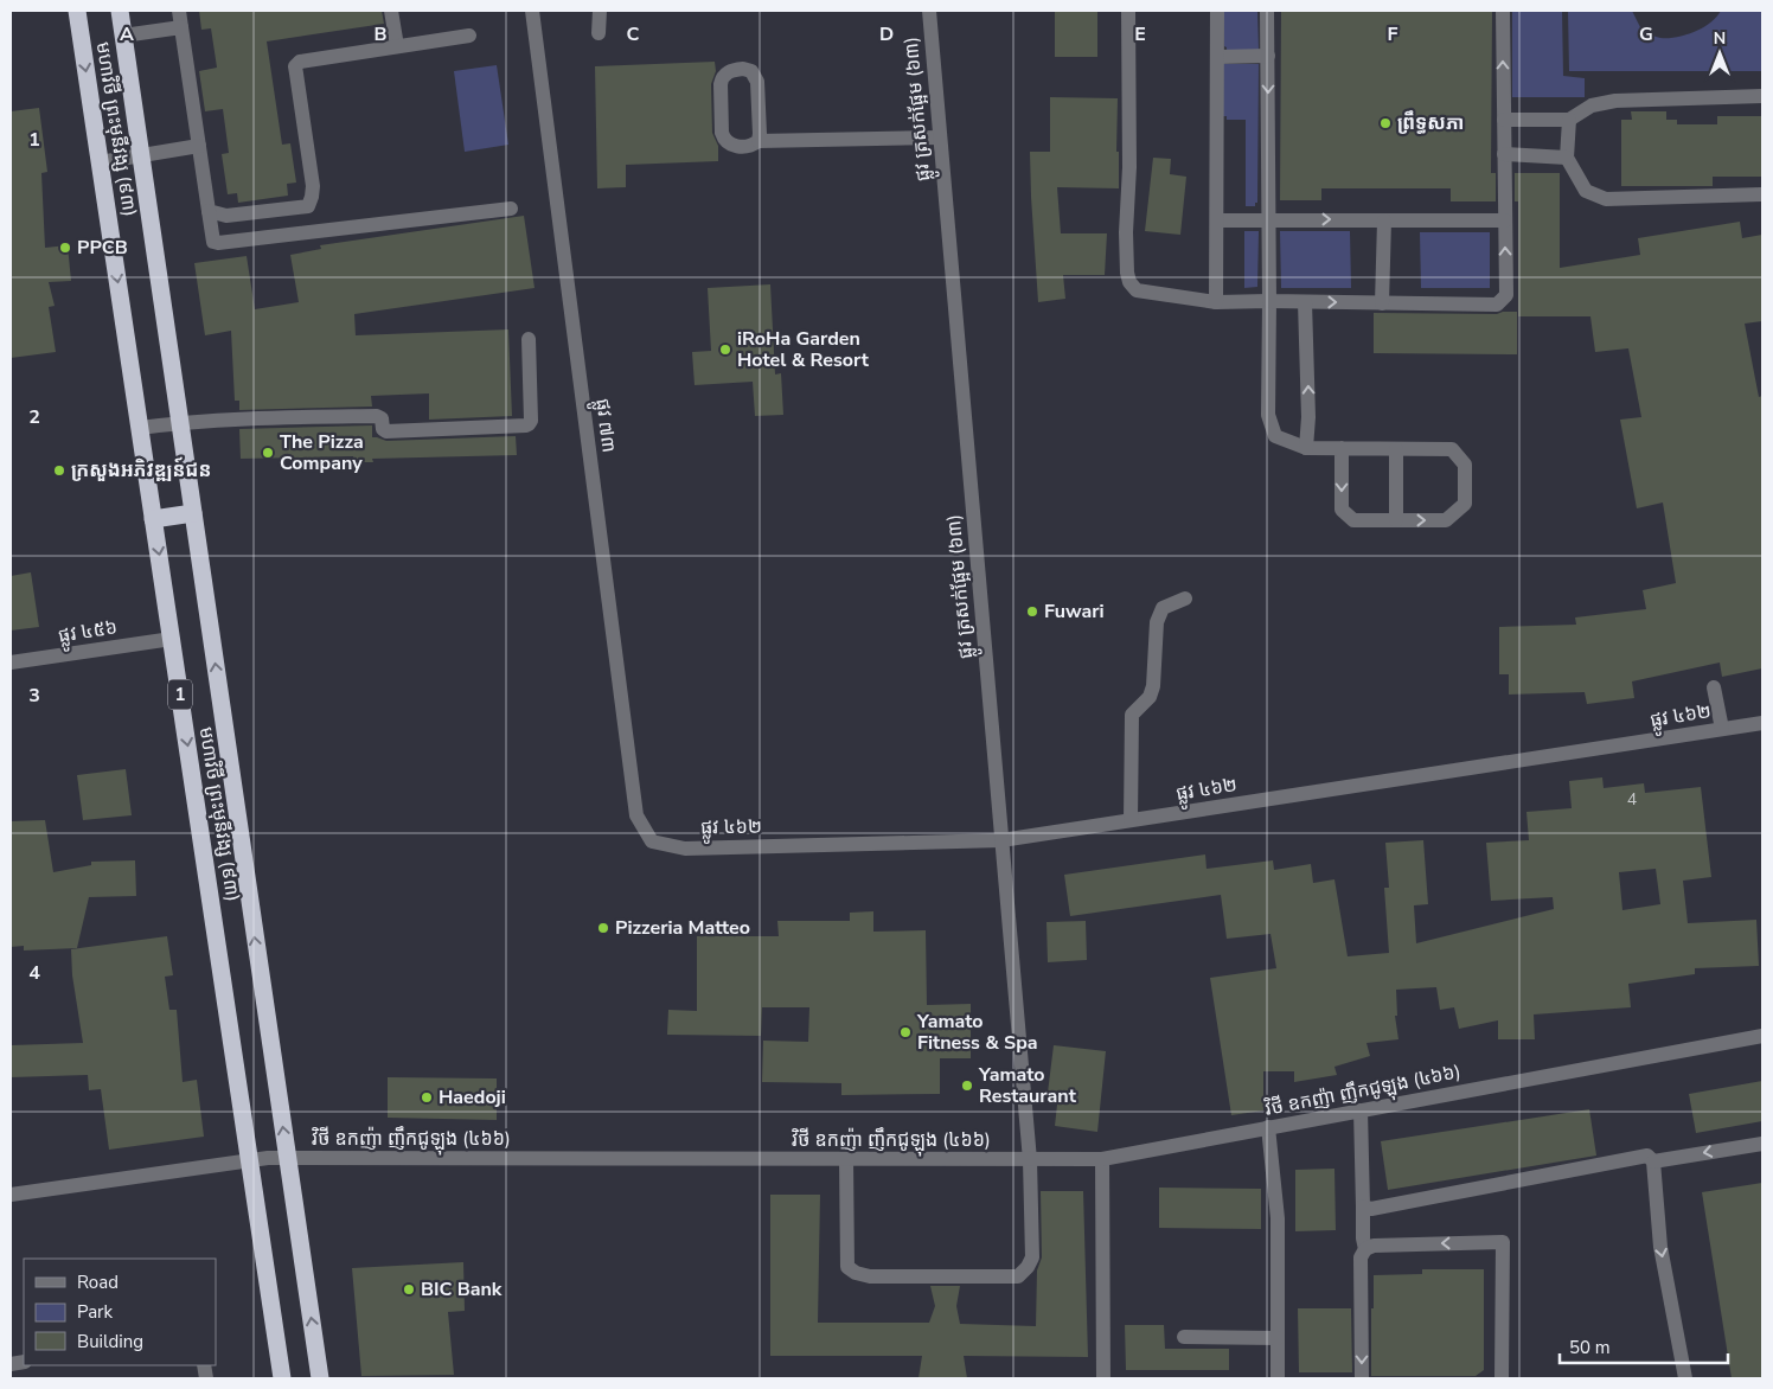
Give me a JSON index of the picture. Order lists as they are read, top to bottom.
{
  "streets": {
    "highway": ["មហាវិថី ព្រះមុនីវង្ស (៩៣)", "1"],
    "street": [
      "ផ្លូវ ត្រសក់ផ្អែម (៦៣)",
      "ផ្លូវ ៧៣",
      "ផ្លូវ ៤៥៦",
      "ផ្លូវ ៤៦២",
      "វិថី ឧកញ៉ា ញឹកជូឡុង (៤៦៦)"
    ]
  },
  "crossings": [
    ["ផ្លូវ ត្រសក់ផ្អែម (៦៣)", "ផ្លូវ ៤៦២"],
    ["ផ្លូវ ត្រសក់ផ្អែម (៦៣)", "វិថី ឧកញ៉ា ញឹកជូឡុង (៤៦៦)"],
    ["មហាវិថី ព្រះមុនីវង្ស (៩៣)", "ផ្លូវ ៤៥៦"],
    ["មហាវិថី ព្រះមុនីវង្ស (៩៣)", "វិថី ឧកញ៉ា ញឹកជូឡុង (៤៦៦)"],
    ["ផ្លូវ ៧៣", "ផ្លូវ ៤៦២"]
  ],
  "places": [
    "ព្រឹទ្ធសភា",
    "PPCB",
    "iRoHa Garden Hotel & Resort",
    "The Pizza Company",
    "ក្រសួងអភិវឌ្ឍន៍ជន",
    "Fuwari",
    "Pizzeria Matteo",
    "Yamato Fitness & Spa",
    "Yamato Restaurant",
    "Haedoji",
    "BIC Bank"
  ],
  "house_numbers": ["4"],
  "legend": ["Road", "Park", "Building"],
  "scale_bar": "50 m",
  "north": "top",
  "grid": {
    "columns": [
      "A",
      "B",
      "C",
      "D",
      "E",
      "F",
      "G"
    ],
    "rows": [
      "1",
      "2",
      "3",
      "4"
    ]
  }
}
